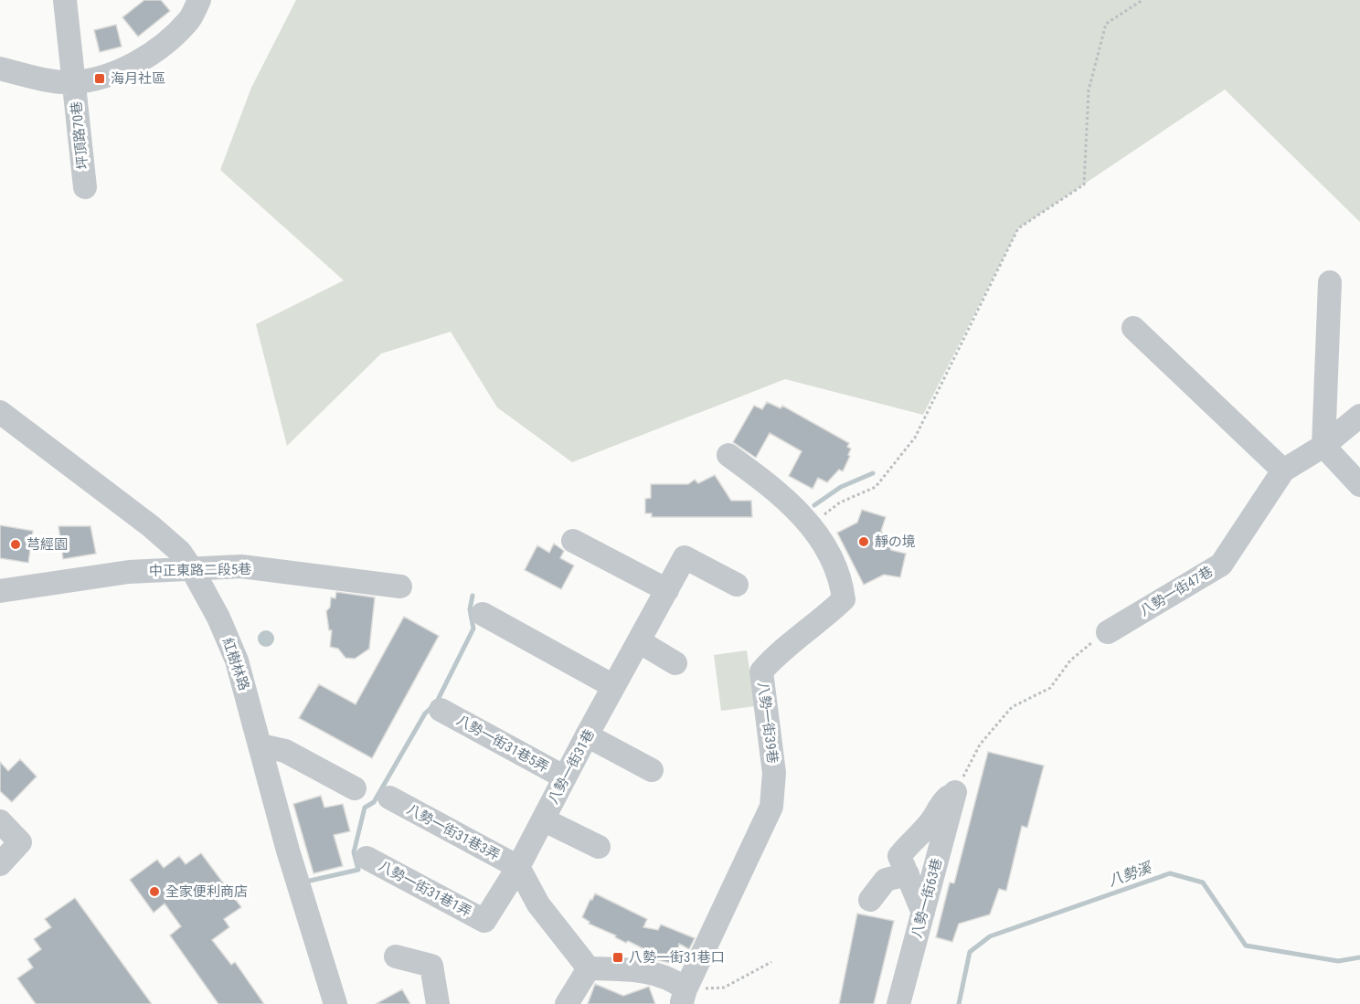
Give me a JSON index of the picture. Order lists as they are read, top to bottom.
{
  "streets": {
    "street": [
      "坪頂路70巷",
      "中正東路二段5巷",
      "八勢一街47巷",
      "紅樹林路",
      "八勢一街39巷",
      "八勢一街31巷5弄",
      "八勢一街31巷",
      "八勢一街31巷3弄",
      "八勢一街31巷1弄",
      "八勢一街63巷"
    ]
  },
  "crossings": [
    ["中正東路二段5巷", "紅樹林路"],
    ["八勢一街31巷5弄", "八勢一街31巷"],
    ["八勢一街31巷", "八勢一街31巷3弄"],
    ["八勢一街31巷", "八勢一街31巷1弄"],
    ["八勢一街31巷3弄", "八勢一街31巷1弄"]
  ],
  "water": ["八勢溪"],
  "places": {
    "transit": ["海月社區", "八勢一街31巷口"],
    "other": ["靜の境", "芎經園", "全家便利商店"]
  }
}
